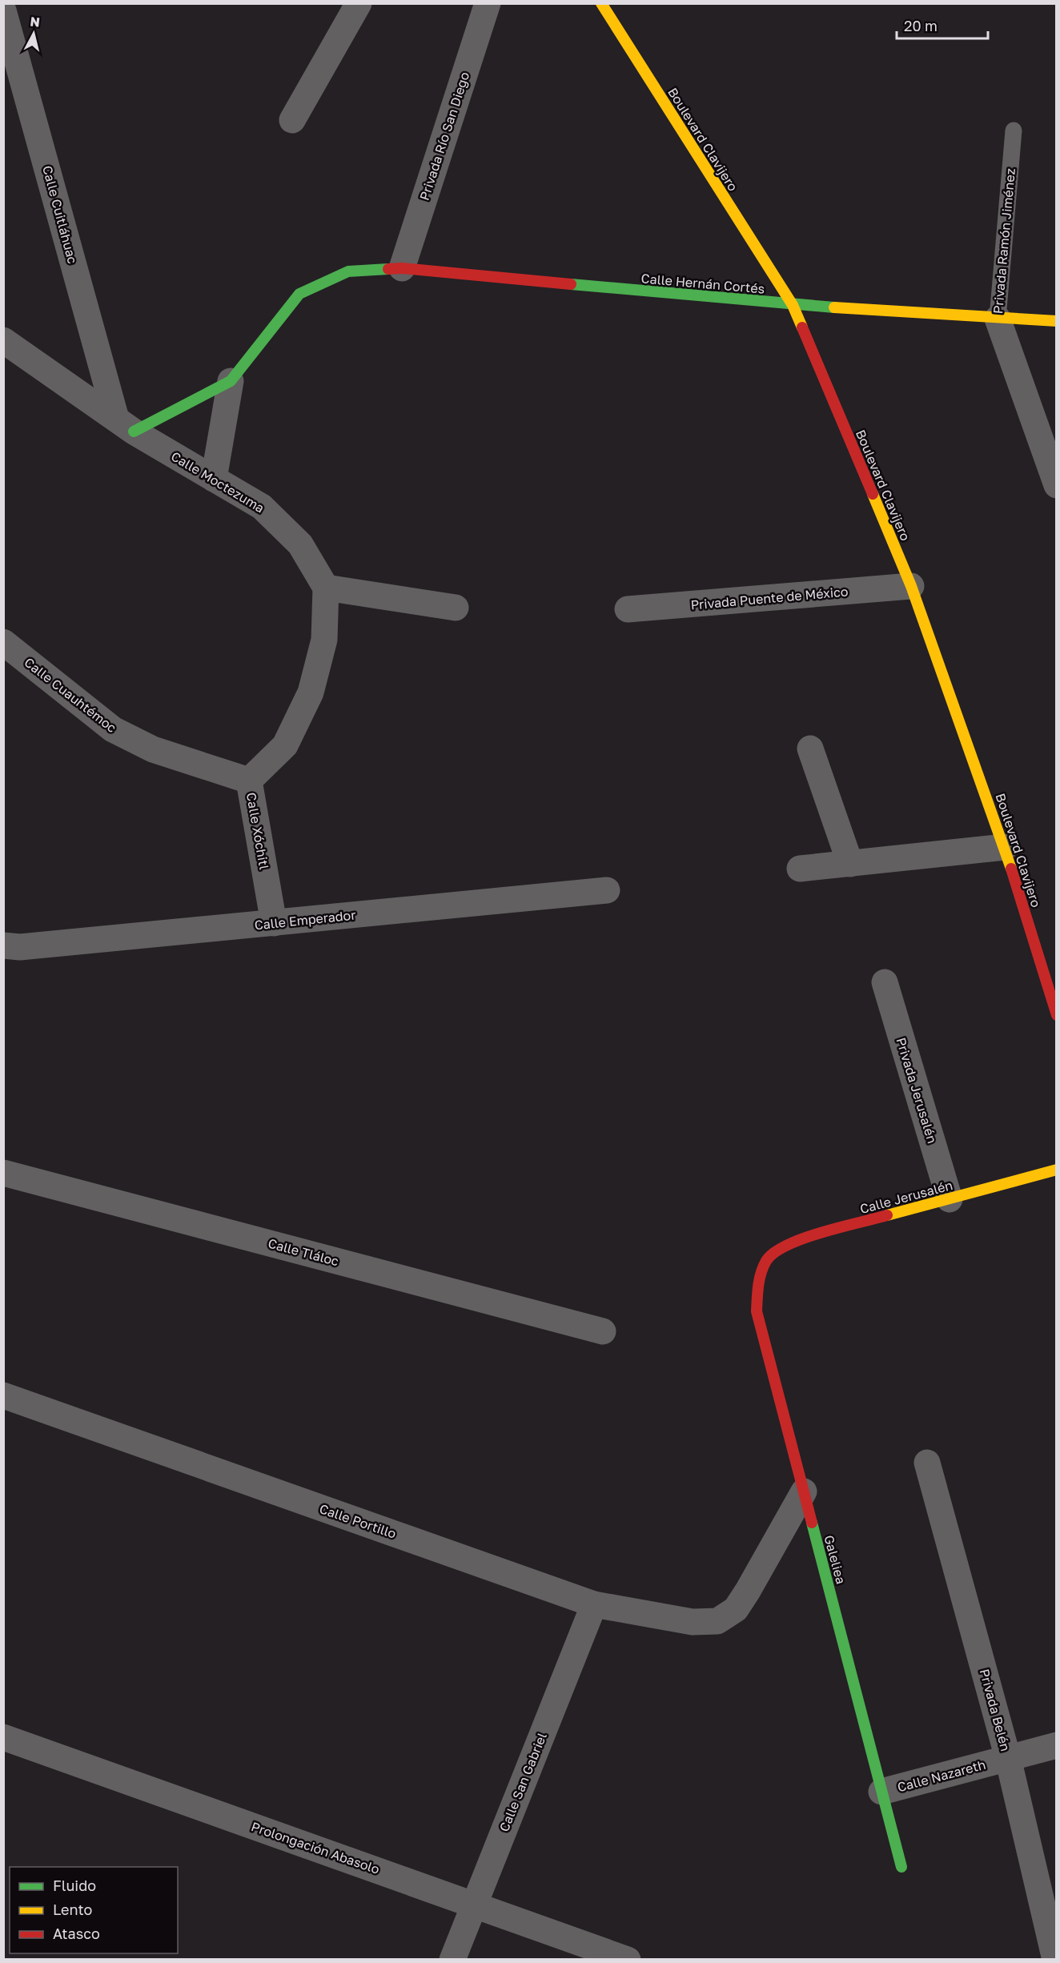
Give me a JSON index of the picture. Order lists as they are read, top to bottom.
{
  "streets": {
    "street": [
      "Privada Río San Diego",
      "Boulevard Clavijero",
      "Calle Cuitláhuac",
      "Privada Ramón Jiménez",
      "Calle Hernán Cortés",
      "Calle Moctezuma",
      "Privada Puente de México",
      "Calle Cuauhtémoc",
      "Calle Xóchitl",
      "Calle Emperador",
      "Privada Jerusalén",
      "Calle Jerusalén",
      "Calle Tláloc",
      "Calle Portillo",
      "Galeliea",
      "Privada Belén",
      "Calle Nazareth",
      "Calle San Gabriel",
      "Prolongación Abasolo"
    ]
  },
  "crossings": [
    ["Privada Río San Diego", "Calle Hernán Cortés"],
    ["Boulevard Clavijero", "Calle Hernán Cortés"],
    ["Boulevard Clavijero", "Privada Puente de México"],
    ["Calle Cuitláhuac", "Calle Moctezuma"],
    ["Privada Ramón Jiménez", "Calle Hernán Cortés"],
    ["Calle Moctezuma", "Calle Xóchitl"],
    ["Calle Cuauhtémoc", "Calle Xóchitl"],
    ["Calle Xóchitl", "Calle Emperador"],
    ["Privada Jerusalén", "Calle Jerusalén"],
    ["Calle Jerusalén", "Galeliea"],
    ["Calle Portillo", "Galeliea"],
    ["Calle Portillo", "Calle San Gabriel"],
    ["Galeliea", "Calle Nazareth"],
    ["Privada Belén", "Calle Nazareth"],
    ["Calle San Gabriel", "Prolongación Abasolo"]
  ],
  "legend": ["Fluido", "Lento", "Atasco"],
  "scale_bar": "20 m",
  "north": "top"
}
